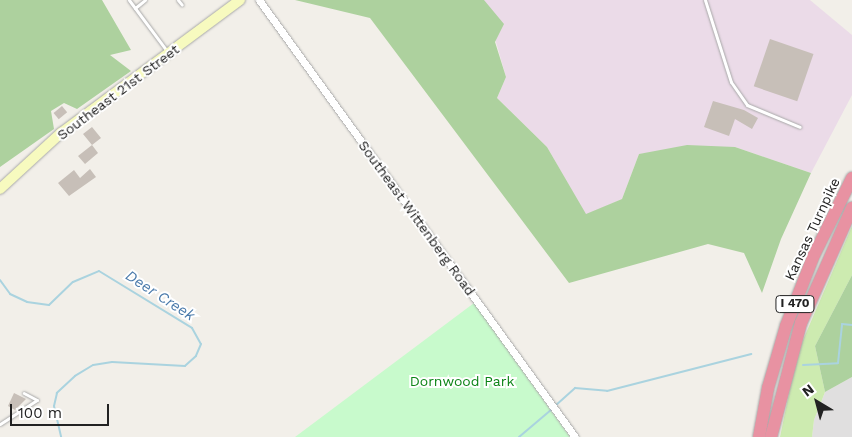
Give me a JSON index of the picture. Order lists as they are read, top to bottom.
{
  "streets": {
    "highway": ["Kansas Turnpike", "I 470"],
    "street": ["Southeast 21st Street", "Southeast Wittenberg Road"]
  },
  "water": ["Deer Creek"],
  "parks": ["Dornwood Park"],
  "scale_bar": "100 m",
  "north": "top left"
}
